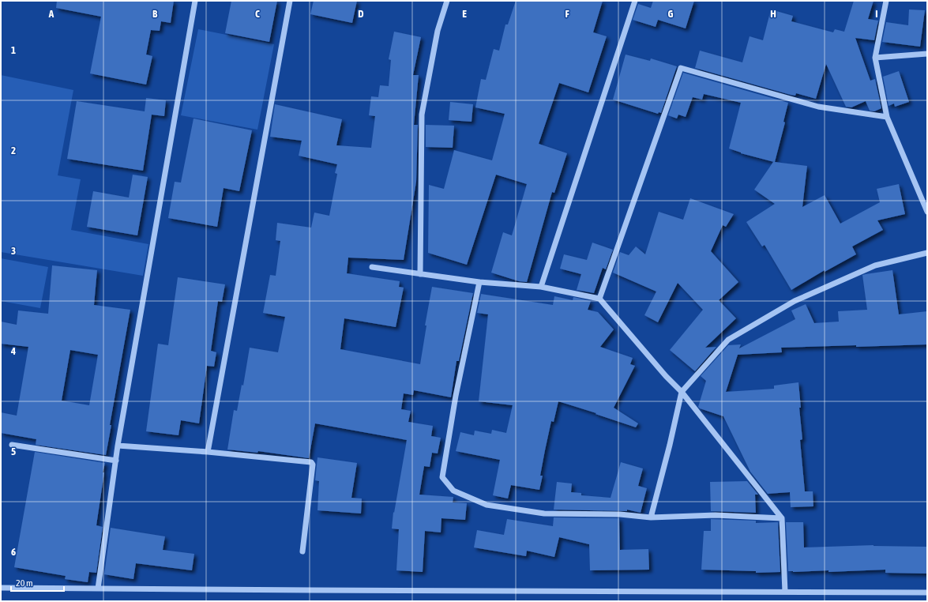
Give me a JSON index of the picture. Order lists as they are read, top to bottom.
{
  "scale_bar": "20 m",
  "grid": {
    "columns": [
      "A",
      "B",
      "C",
      "D",
      "E",
      "F",
      "G",
      "H",
      "I"
    ],
    "rows": [
      "1",
      "2",
      "3",
      "4",
      "5",
      "6"
    ]
  }
}
